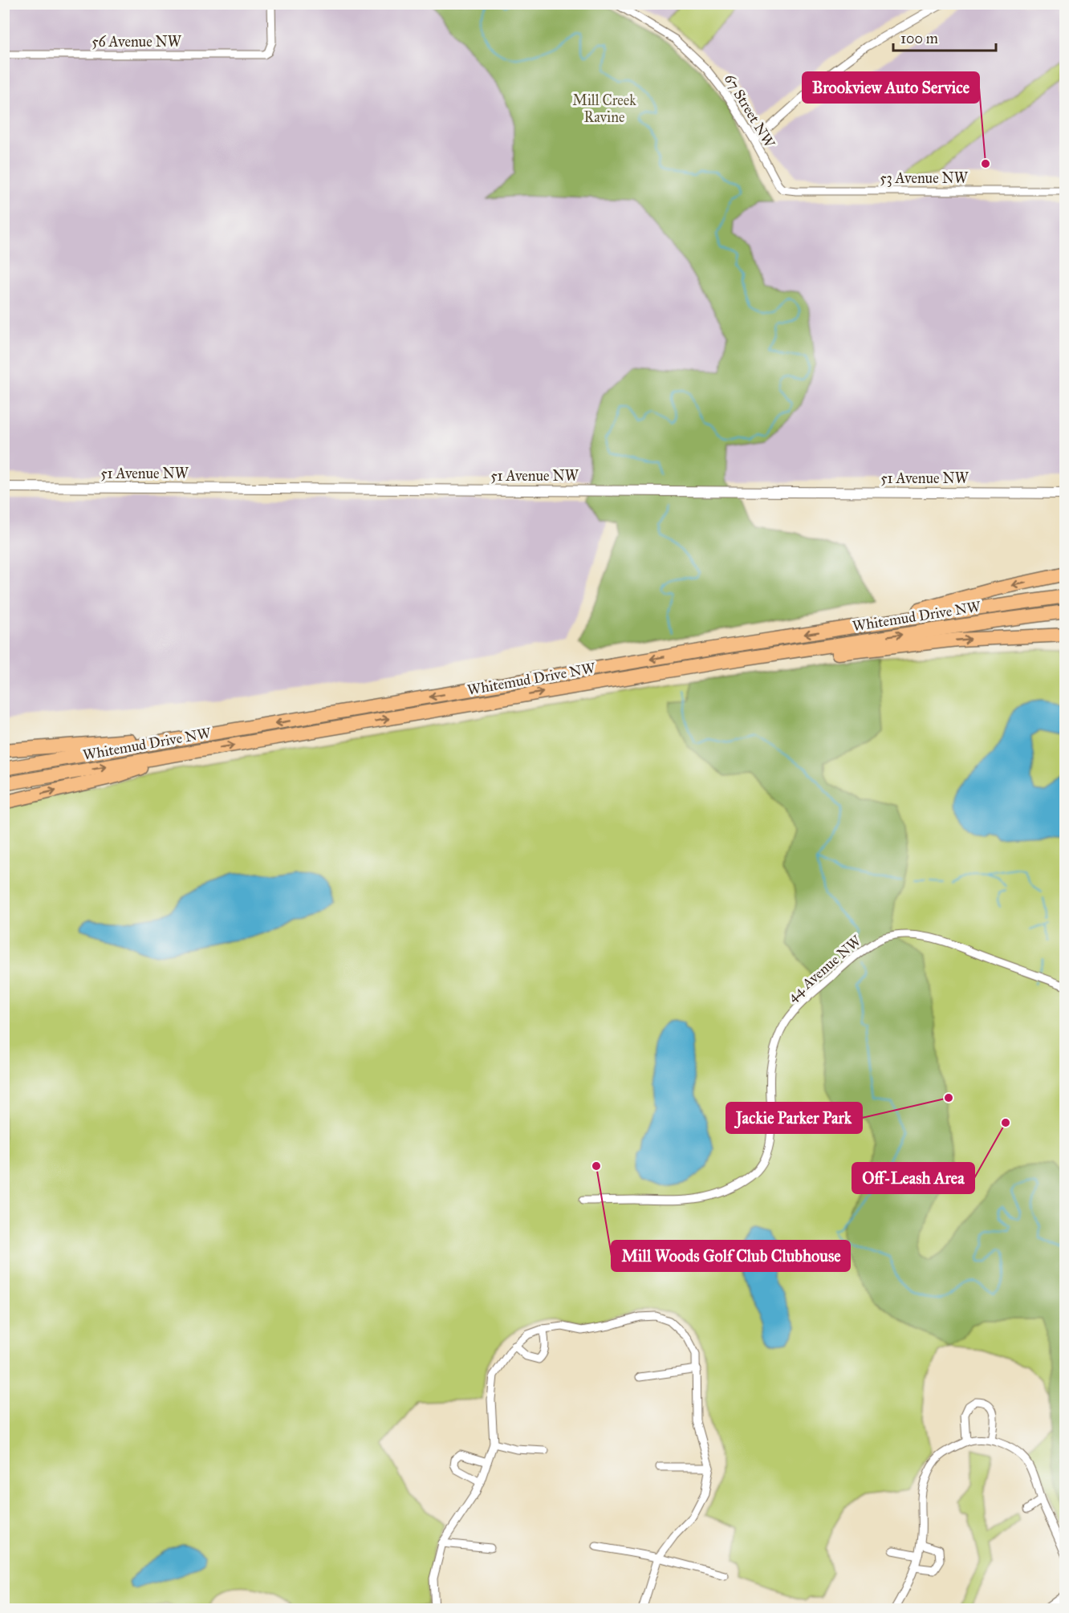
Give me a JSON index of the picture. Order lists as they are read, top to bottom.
{
  "streets": {
    "highway": ["Whitemud Drive NW"],
    "street": [
      "56 Avenue NW",
      "67 Street NW",
      "53 Avenue NW",
      "51 Avenue NW",
      "44 Avenue NW"
    ]
  },
  "crossings": [
    ["67 Street NW", "53 Avenue NW"]
  ],
  "parks": ["Mill Creek Ravine"],
  "places": [
    "Brookview Auto Service",
    "Jackie Parker Park",
    "Off-Leash Area",
    "Mill Woods Golf Club Clubhouse"
  ],
  "scale_bar": "100 m"
}
